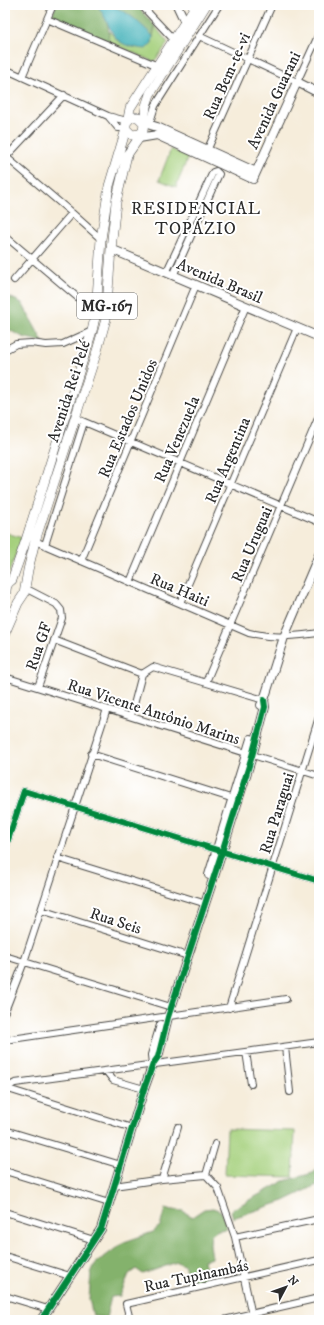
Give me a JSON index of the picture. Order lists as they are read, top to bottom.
{
  "streets": {
    "main road": ["MG-167", "Avenida Rei Pelé"],
    "street": [
      "Rua Bem-te-vi",
      "Avenida Guarani",
      "Avenida Brasil",
      "Rua Estados Unidos",
      "Rua Venezuela",
      "Rua Argentina",
      "Rua Uruguai",
      "Rua Haiti",
      "Rua GF",
      "Rua Vicente Antônio Marins",
      "Rua Paraguai",
      "Rua Seis",
      "Rua Tupinambás"
    ]
  },
  "crossings": [
    ["Rua Bem-te-vi", "Avenida Guarani"],
    ["Avenida Brasil", "Avenida Rei Pelé"],
    ["Avenida Brasil", "Rua Estados Unidos"],
    ["Avenida Brasil", "Rua Venezuela"],
    ["Avenida Brasil", "Rua Argentina"],
    ["Avenida Rei Pelé", "Rua Haiti"],
    ["Avenida Rei Pelé", "Rua GF"],
    ["Rua Estados Unidos", "Rua Haiti"],
    ["Rua Venezuela", "Rua Haiti"],
    ["Rua Argentina", "Rua Haiti"],
    ["Rua Uruguai", "Rua Haiti"],
    ["Rua GF", "Rua Vicente Antônio Marins"],
    ["Rua Vicente Antônio Marins", "Rua Paraguai"]
  ],
  "districts": ["RESIDENCIAL TOPÁZIO"],
  "north": "top right"
}
